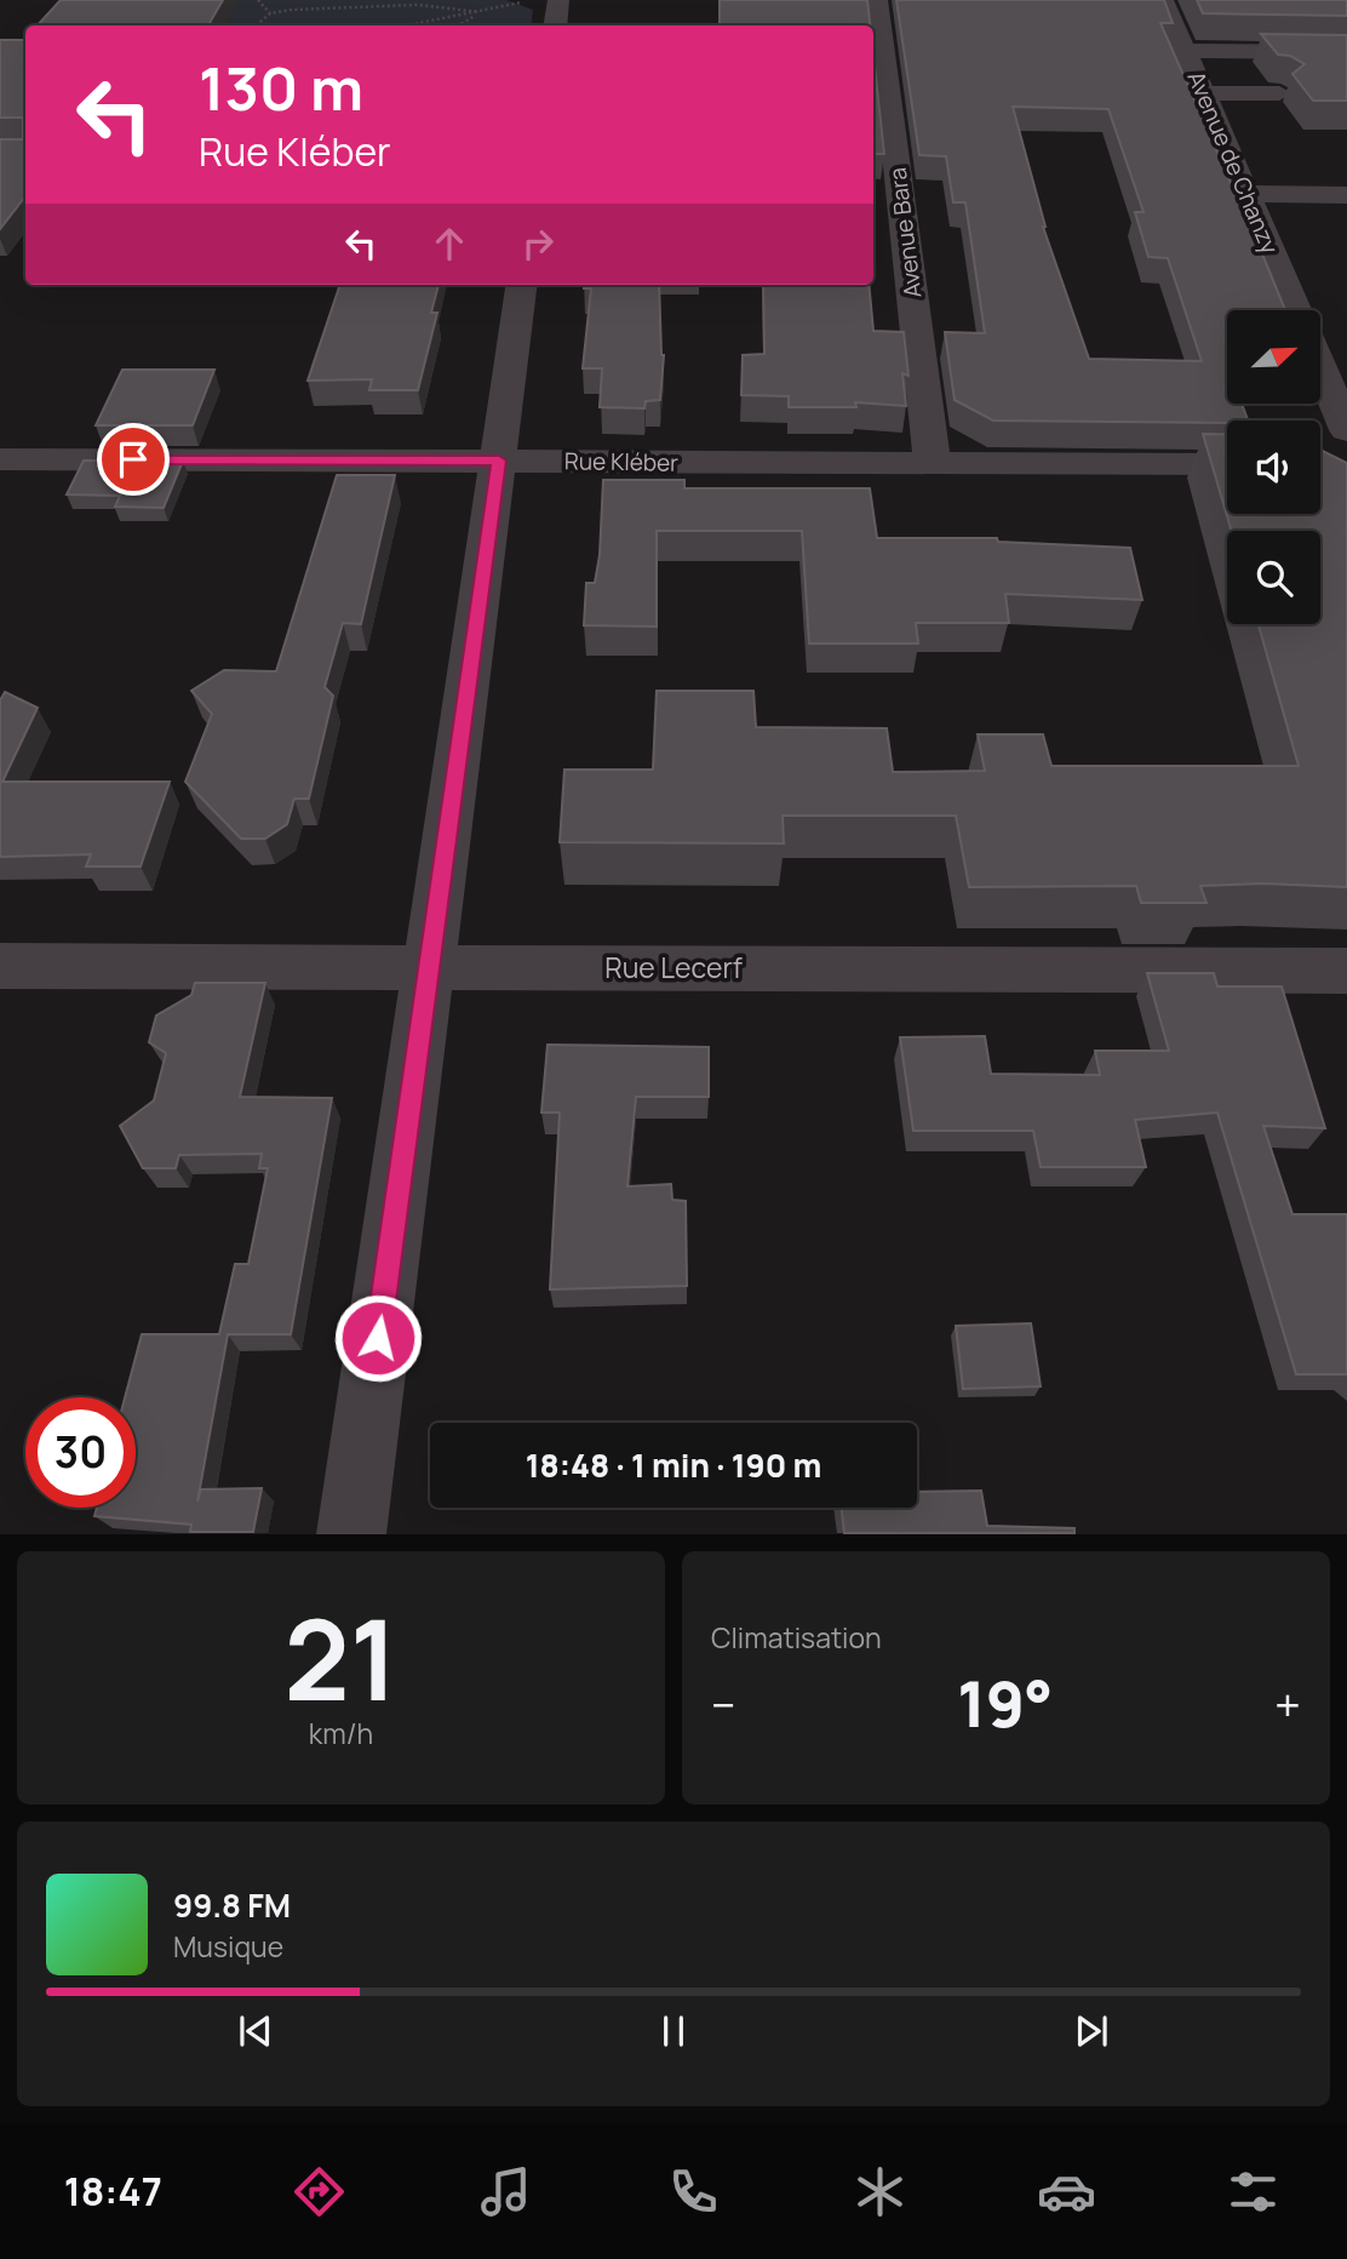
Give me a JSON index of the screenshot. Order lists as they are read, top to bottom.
{
  "streets": {
    "street": [
      "Avenue de Chanzy",
      "Avenue Bara",
      "Rue Kléber",
      "Rue Lecerf"
    ]
  },
  "crossings": [
    ["Avenue Bara", "Rue Kléber"]
  ],
  "north": "top right",
  "page": {
    "turn": ["130 m", "Rue Kléber"],
    "limit": "30",
    "trip": "18:48 · 1 min · 190 m",
    "tile": [
      ["21", "km/h"],
      "Climatisation"
    ],
    "heat": ["−", "19°", "+"],
    "song": ["99.8 FM", "Musique"],
    "tabs": "18:47"
  }
}
